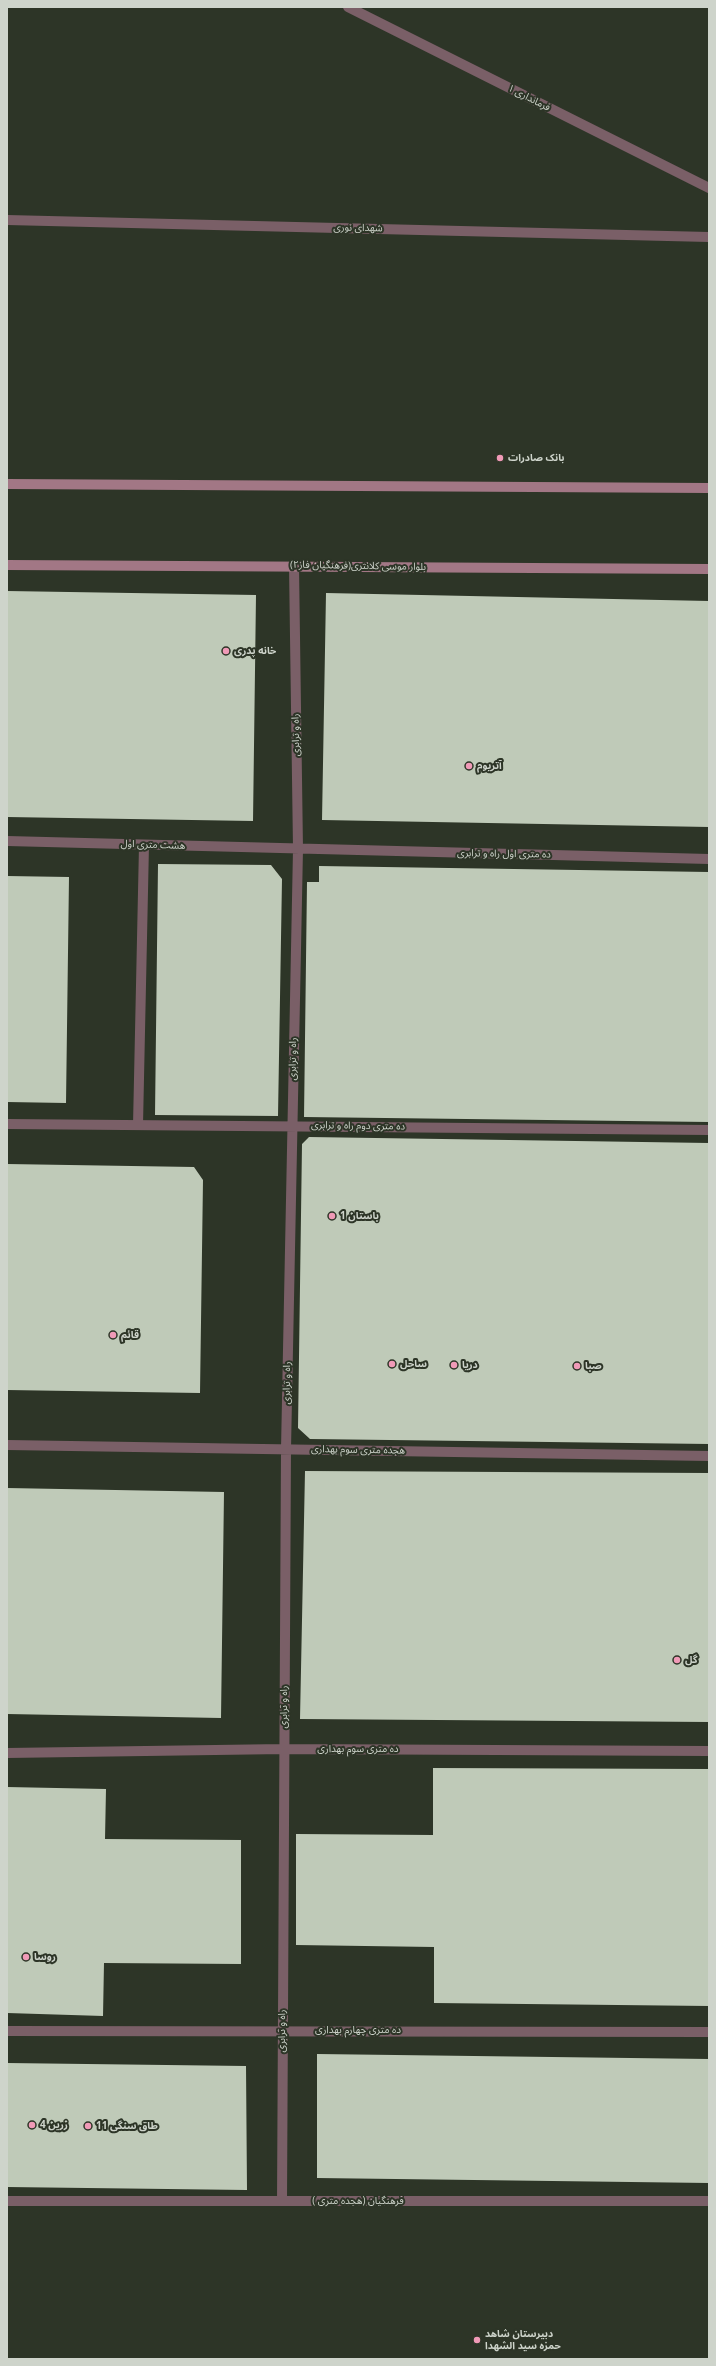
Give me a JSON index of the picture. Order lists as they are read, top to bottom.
{
  "streets": {
    "main road": ["بلوار موسی کلانتری(فرهنگیان فاز۲)"],
    "street": [
      "فرمانداری ۱",
      "شهدای نوری",
      "راه و ترابری",
      "هشت متری اول",
      "ده متری اول راه و ترابری",
      "ده متری دوم راه و ترابری",
      "هجده متری سوم بهداری",
      "ده متری سوم بهداری",
      "ده متری چهارم بهداری",
      "فرهنگیان (هجده متری )"
    ]
  },
  "crossings": [
    ["بلوار موسی کلانتری(فرهنگیان فاز۲)", "راه و ترابری"],
    ["راه و ترابری", "هشت متری اول"],
    ["راه و ترابری", "ده متری اول راه و ترابری"],
    ["راه و ترابری", "ده متری دوم راه و ترابری"],
    ["راه و ترابری", "هجده متری سوم بهداری"],
    ["راه و ترابری", "ده متری سوم بهداری"],
    ["راه و ترابری", "ده متری چهارم بهداری"],
    ["راه و ترابری", "فرهنگیان (هجده متری )"],
    ["هشت متری اول", "ده متری اول راه و ترابری"]
  ],
  "places": [
    "بانک صادرات",
    "خانه پدری",
    "آتریوم",
    "باستان 1",
    "قائم",
    "ساحل",
    "دریا",
    "صبا",
    "گل",
    "روسا",
    "زرین 4",
    "طاق سنگی 11",
    "دبیرستان شاهد حمزه سید الشهدا"
  ]
}
